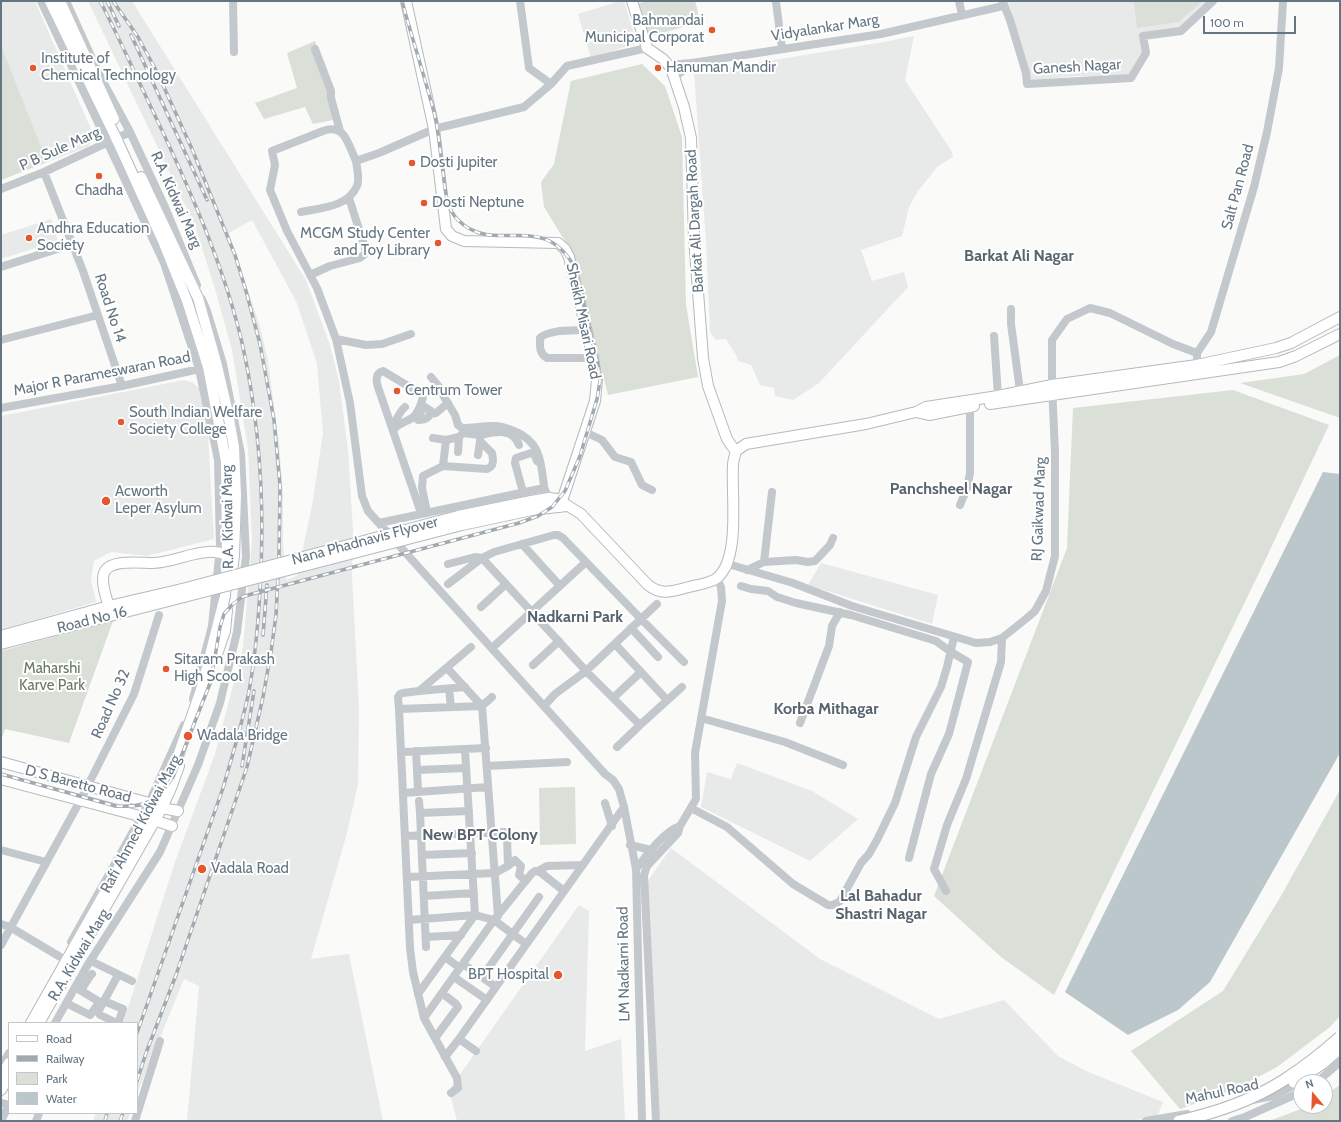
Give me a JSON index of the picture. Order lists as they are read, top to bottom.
{
  "streets": {
    "main road": [
      "Barkat Ali Dargah Road",
      "Sheikh Misari Road",
      "Nana Phadnavis Flyover",
      "Road No 16",
      "D S Baretto Road",
      "Rafi Ahmed Kidwai Marg"
    ],
    "street": [
      "Vidyalankar Marg",
      "Ganesh Nagar",
      "P B Sule Marg",
      "Salt Pan Road",
      "R.A. Kidwai Marg",
      "Road No 14",
      "Major R Parameswaran Road",
      "RJ Gaikwad Marg",
      "Road No 32",
      "LM Nadkarni Road",
      "Mahul Road"
    ]
  },
  "crossings": [
    ["Vidyalankar Marg", "Ganesh Nagar"],
    ["Vidyalankar Marg", "Barkat Ali Dargah Road"],
    ["P B Sule Marg", "R.A. Kidwai Marg"],
    ["P B Sule Marg", "Road No 14"],
    ["Salt Pan Road", "RJ Gaikwad Marg"],
    ["R.A. Kidwai Marg", "Major R Parameswaran Road"],
    ["R.A. Kidwai Marg", "D S Baretto Road"],
    ["R.A. Kidwai Marg", "Rafi Ahmed Kidwai Marg"],
    ["Road No 14", "Major R Parameswaran Road"],
    ["Nana Phadnavis Flyover", "Road No 16"],
    ["Road No 32", "D S Baretto Road"],
    ["D S Baretto Road", "Rafi Ahmed Kidwai Marg"]
  ],
  "districts": [
    "Barkat Ali Nagar",
    "Panchsheel Nagar",
    "Nadkarni Park",
    "Korba Mithagar",
    "New BPT Colony",
    "Lal Bahadur Shastri Nagar"
  ],
  "parks": ["Maharshi Karve Park"],
  "places": [
    "Bahmandai Municipal Corporat",
    "Institute of Chemical Technology",
    "Hanuman Mandir",
    "Dosti Jupiter",
    "Chadha",
    "Dosti Neptune",
    "Andhra Education Society",
    "MCGM Study Center and Toy Library",
    "Centrum Tower",
    "South Indian Welfare Society College",
    "Acworth Leper Asylum",
    "Sitaram Prakash High Scool",
    "Wadala Bridge",
    "Vadala Road",
    "BPT Hospital"
  ],
  "legend": [
    "Road",
    "Railway",
    "Park",
    "Water"
  ],
  "scale_bar": "100 m",
  "north": "top"
}
